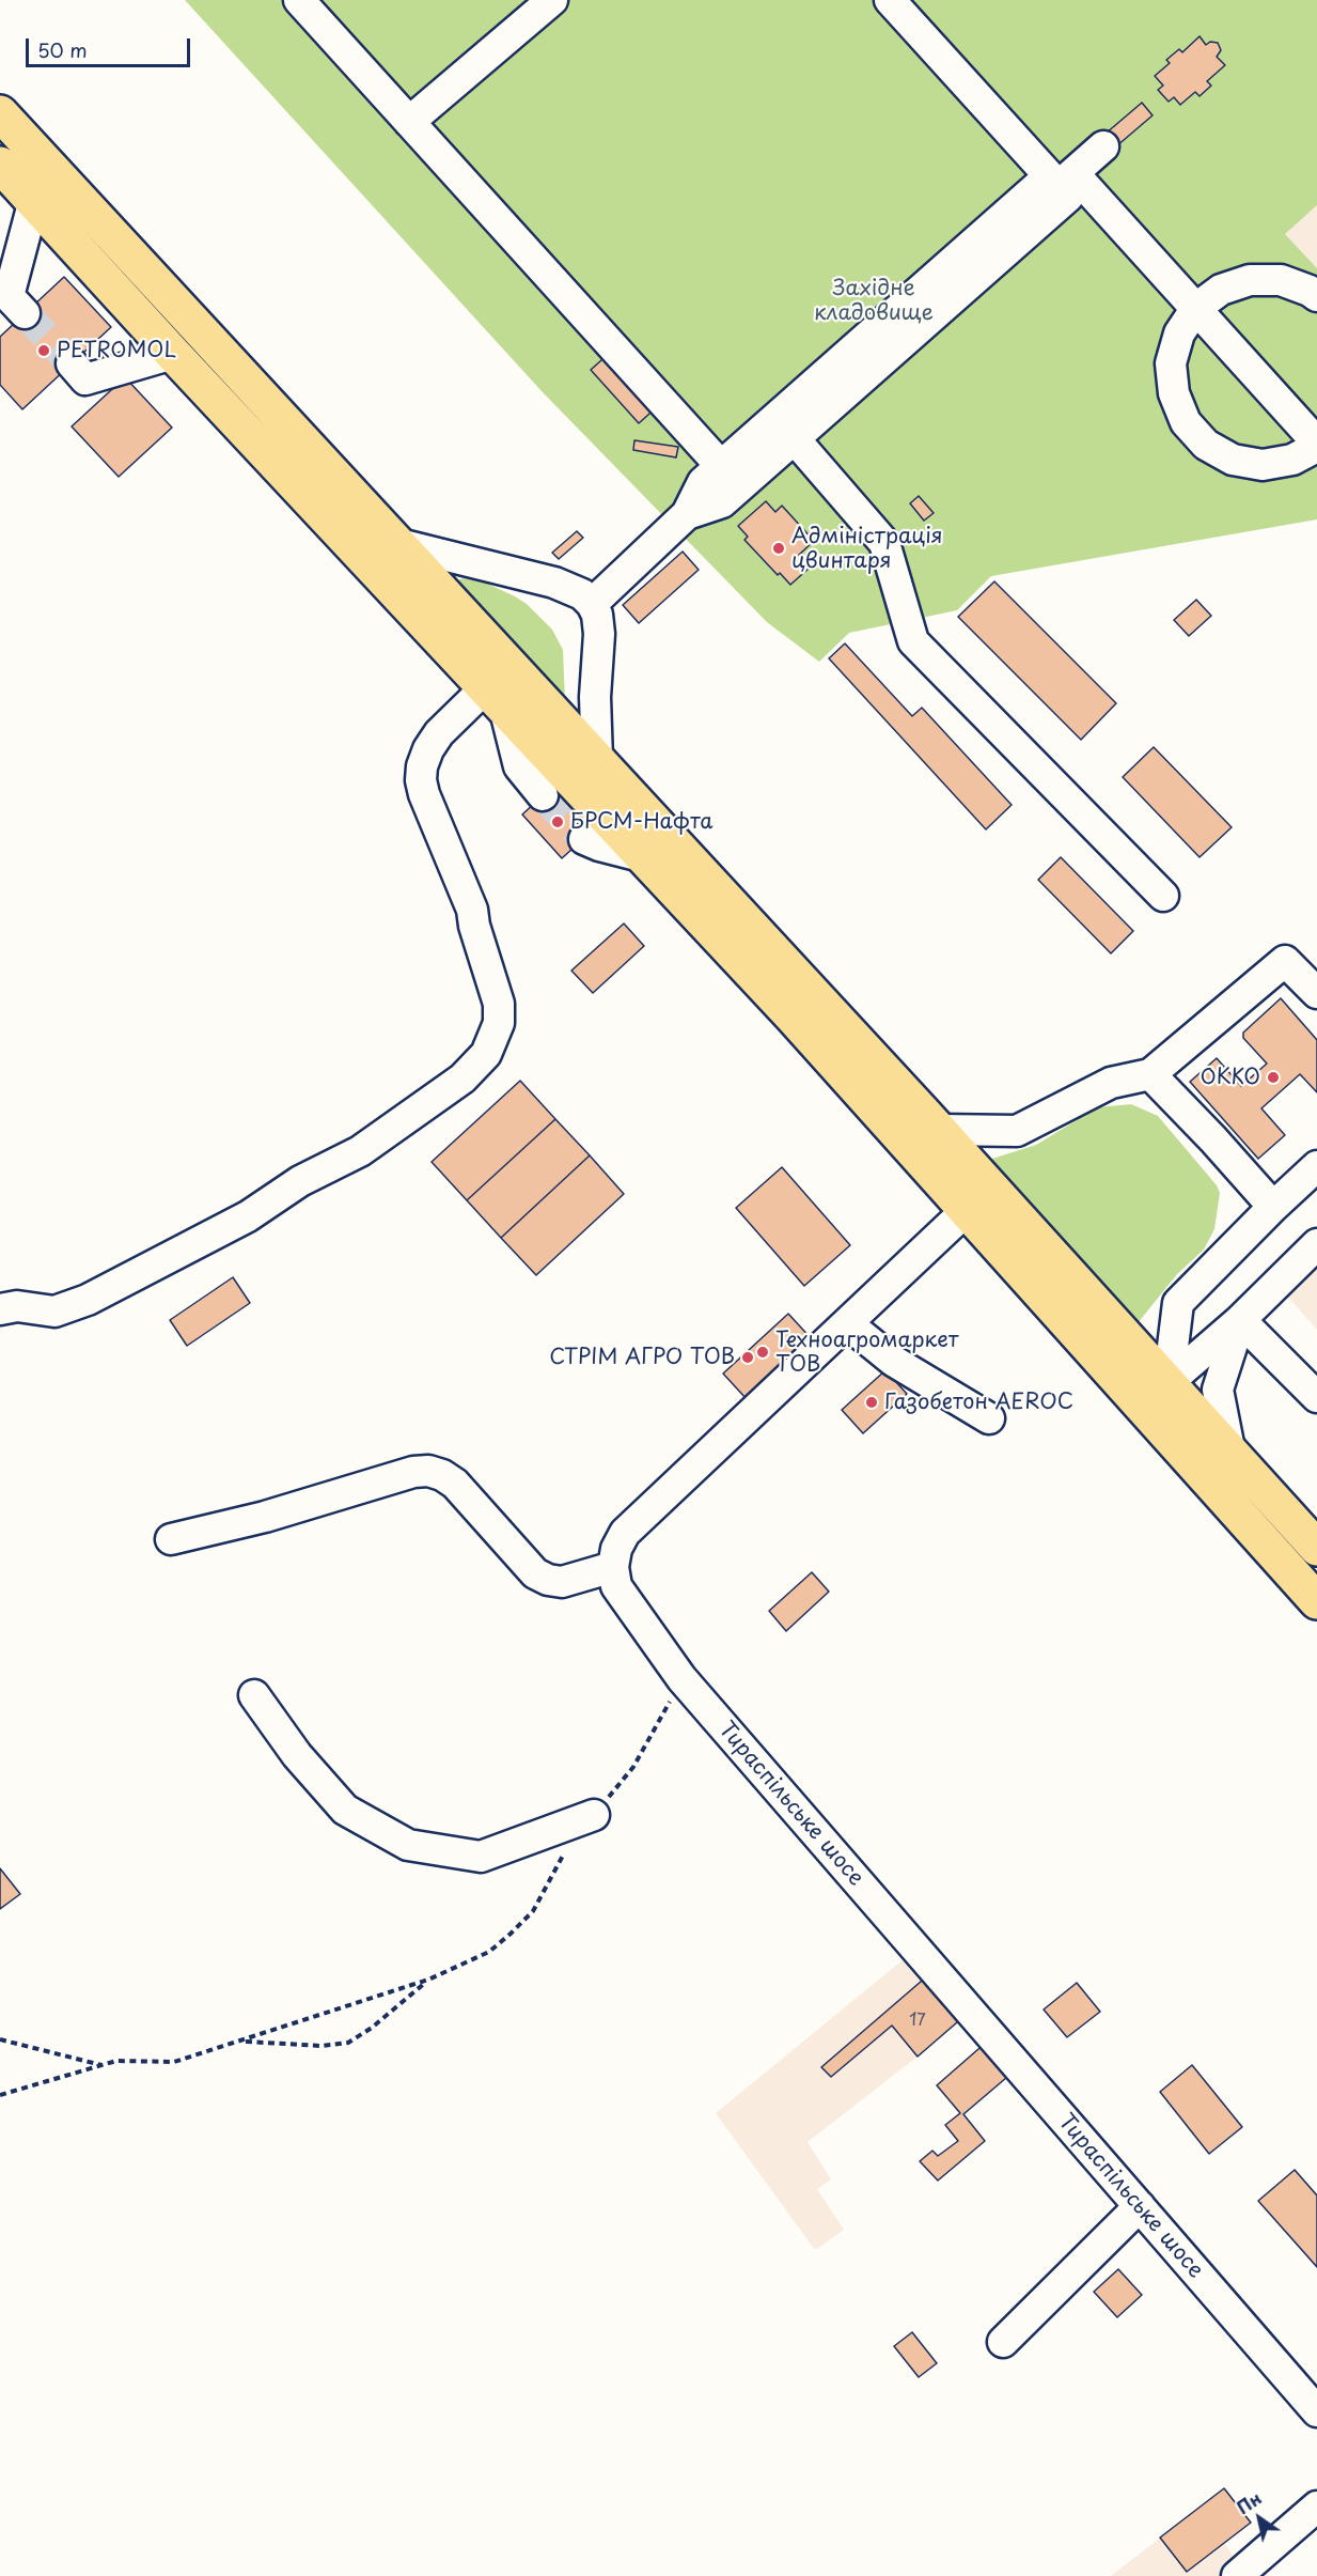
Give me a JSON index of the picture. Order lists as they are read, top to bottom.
{
  "streets": {
    "street": ["Тираспільське шосе"]
  },
  "parks": ["Західне кладовище"],
  "places": [
    "PETROMOL",
    "Адміністрація цвинтаря",
    "БРСМ-Нафта",
    "ОККО",
    "Техноагромаркет ТОВ",
    "СТРІМ АГРО ТОВ",
    "Газобетон AEROC"
  ],
  "house_numbers": ["17"],
  "scale_bar": "50 m",
  "north": "top left"
}
